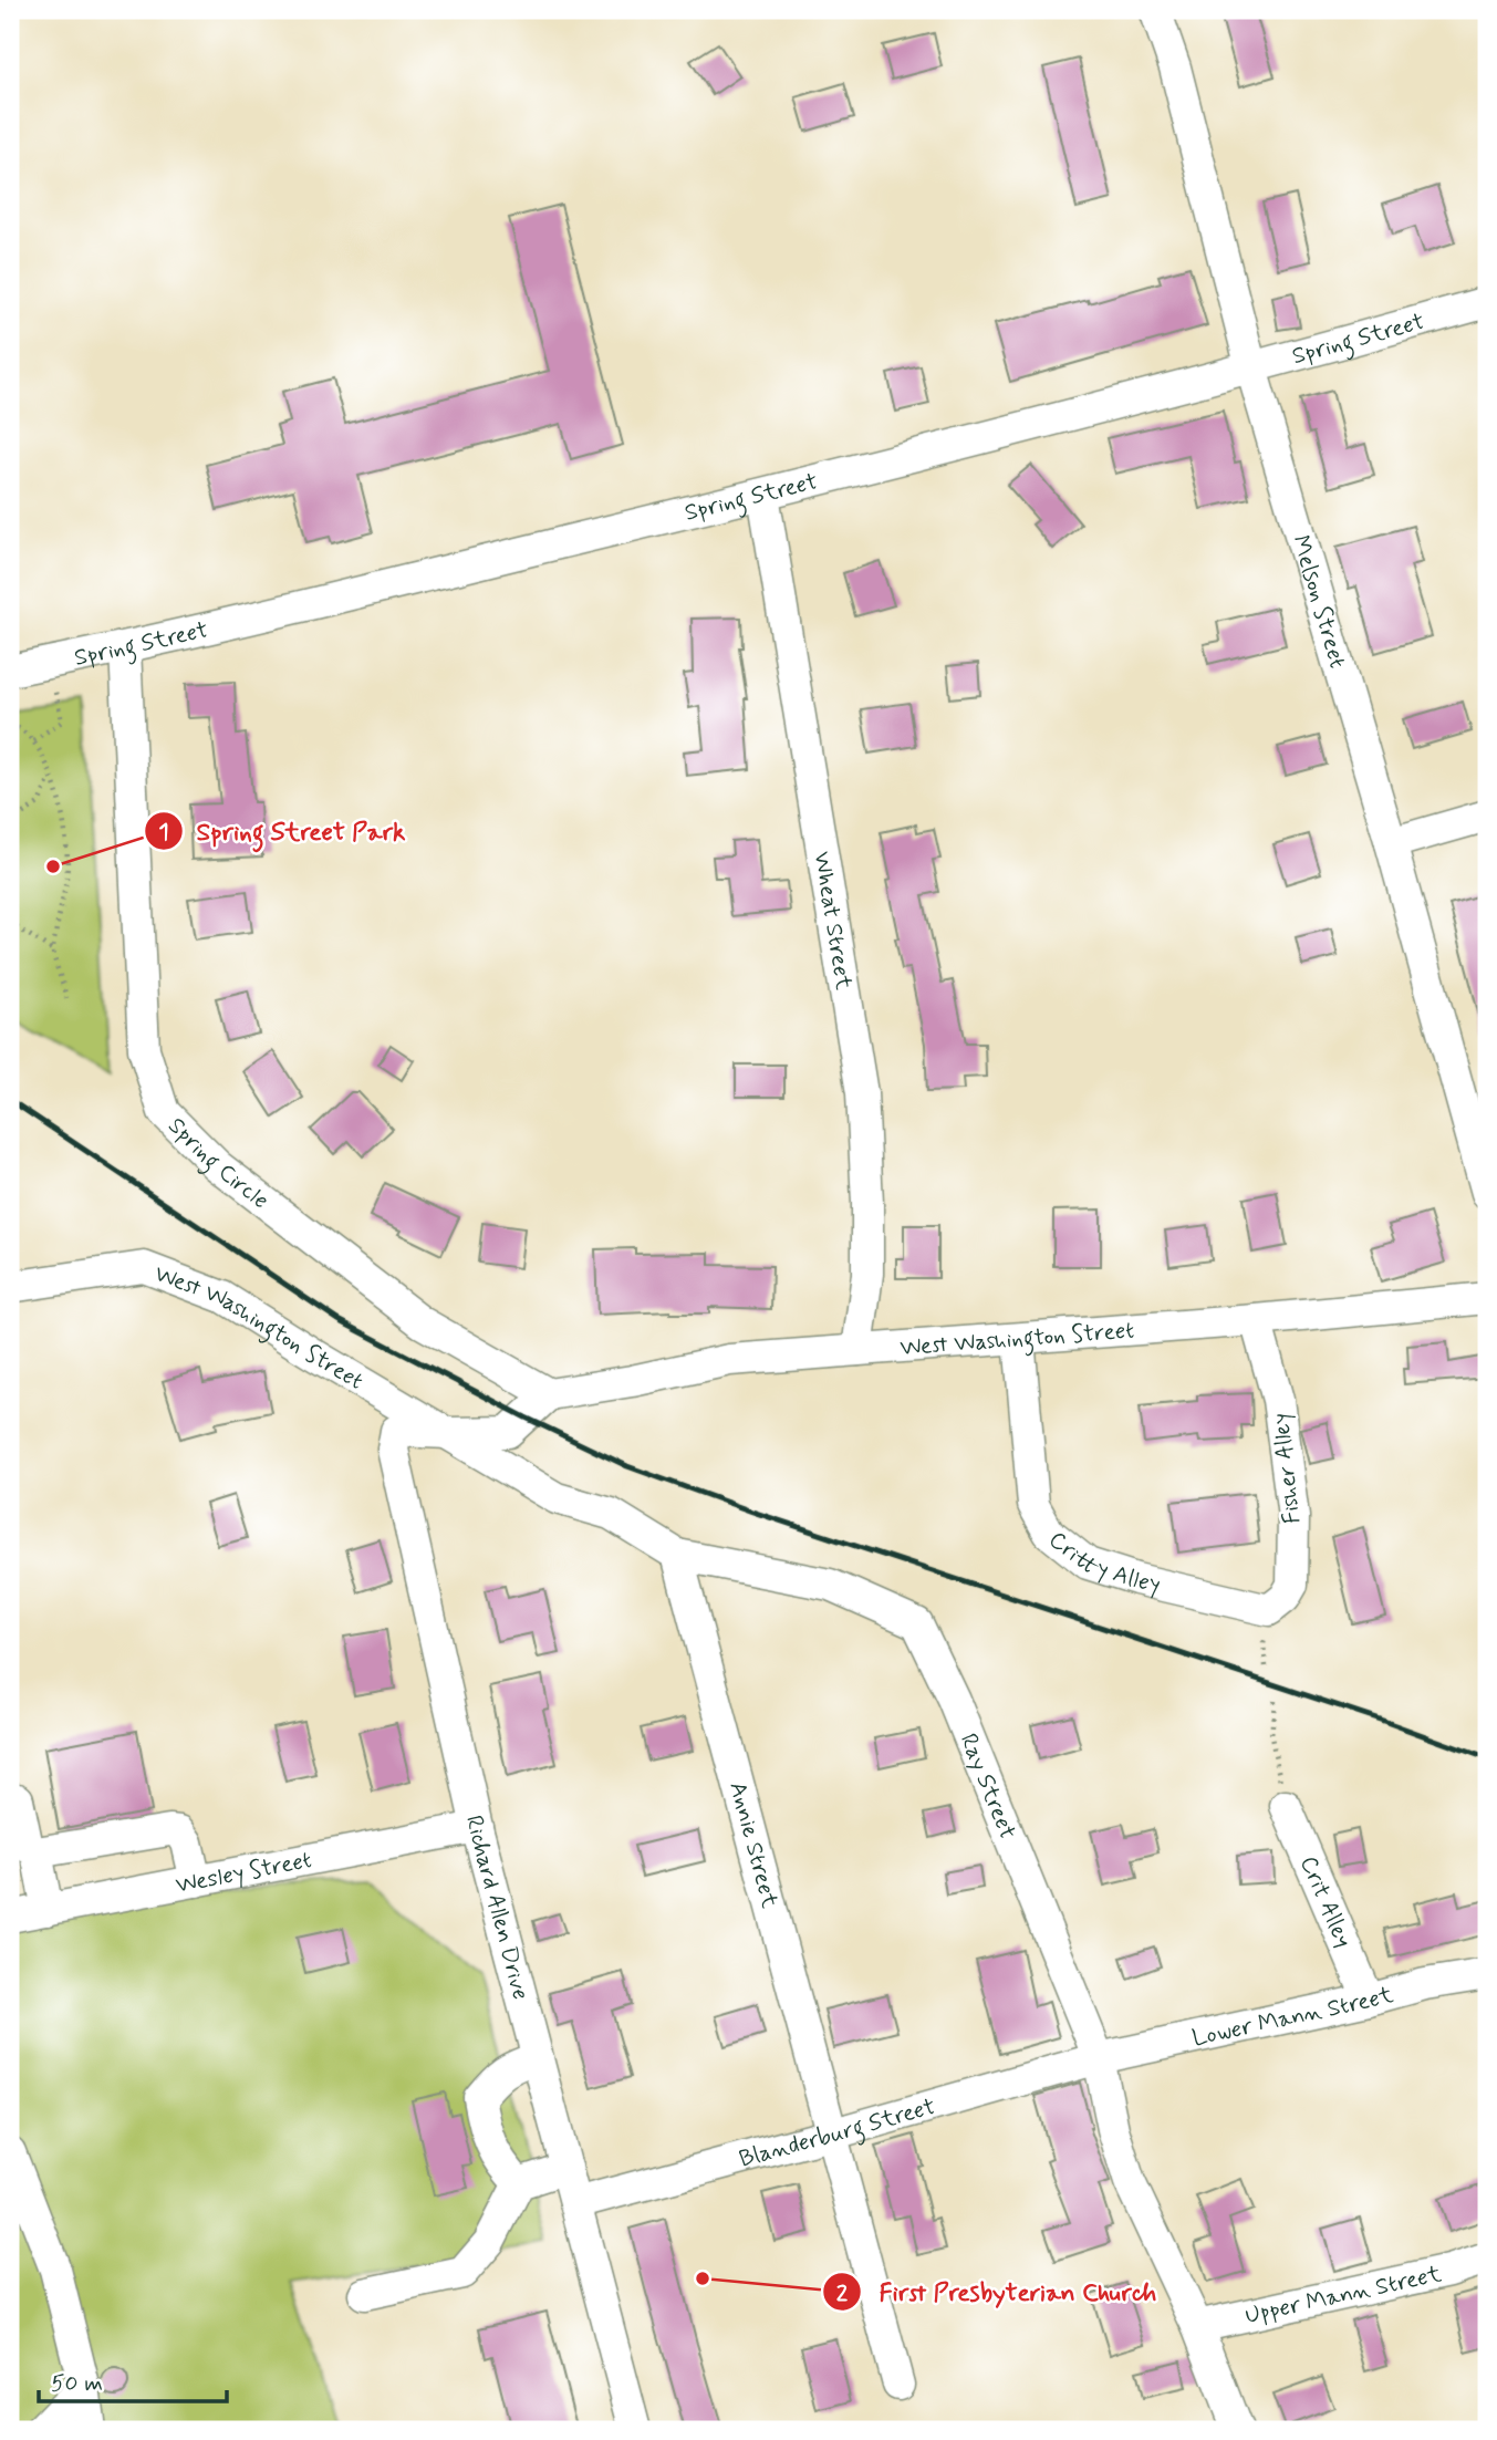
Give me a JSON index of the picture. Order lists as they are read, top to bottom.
{
  "streets": {
    "street": [
      "Spring Street",
      "Melson Street",
      "Wheat Street",
      "Spring Circle",
      "West Washington Street",
      "Fisher Alley",
      "Critty Alley",
      "Ray Street",
      "Annie Street",
      "Wesley Street",
      "Crit Alley",
      "Richard Allen Drive",
      "Lower Mann Street",
      "Blanderburg Street",
      "Upper Mann Street"
    ]
  },
  "crossings": [
    ["Spring Street", "Melson Street"],
    ["Spring Street", "Wheat Street"],
    ["Spring Street", "Spring Circle"],
    ["Wheat Street", "West Washington Street"],
    ["Spring Circle", "West Washington Street"],
    ["West Washington Street", "Fisher Alley"],
    ["West Washington Street", "Critty Alley"],
    ["West Washington Street", "Ray Street"],
    ["West Washington Street", "Richard Allen Drive"],
    ["Fisher Alley", "Critty Alley"],
    ["Ray Street", "Annie Street"],
    ["Ray Street", "Richard Allen Drive"],
    ["Ray Street", "Lower Mann Street"],
    ["Ray Street", "Blanderburg Street"],
    ["Ray Street", "Upper Mann Street"],
    ["Annie Street", "Blanderburg Street"],
    ["Wesley Street", "Richard Allen Drive"],
    ["Crit Alley", "Lower Mann Street"],
    ["Richard Allen Drive", "Blanderburg Street"],
    ["Lower Mann Street", "Blanderburg Street"]
  ],
  "places": ["Spring Street Park", "First Presbyterian Church"],
  "scale_bar": "50 m"
}
